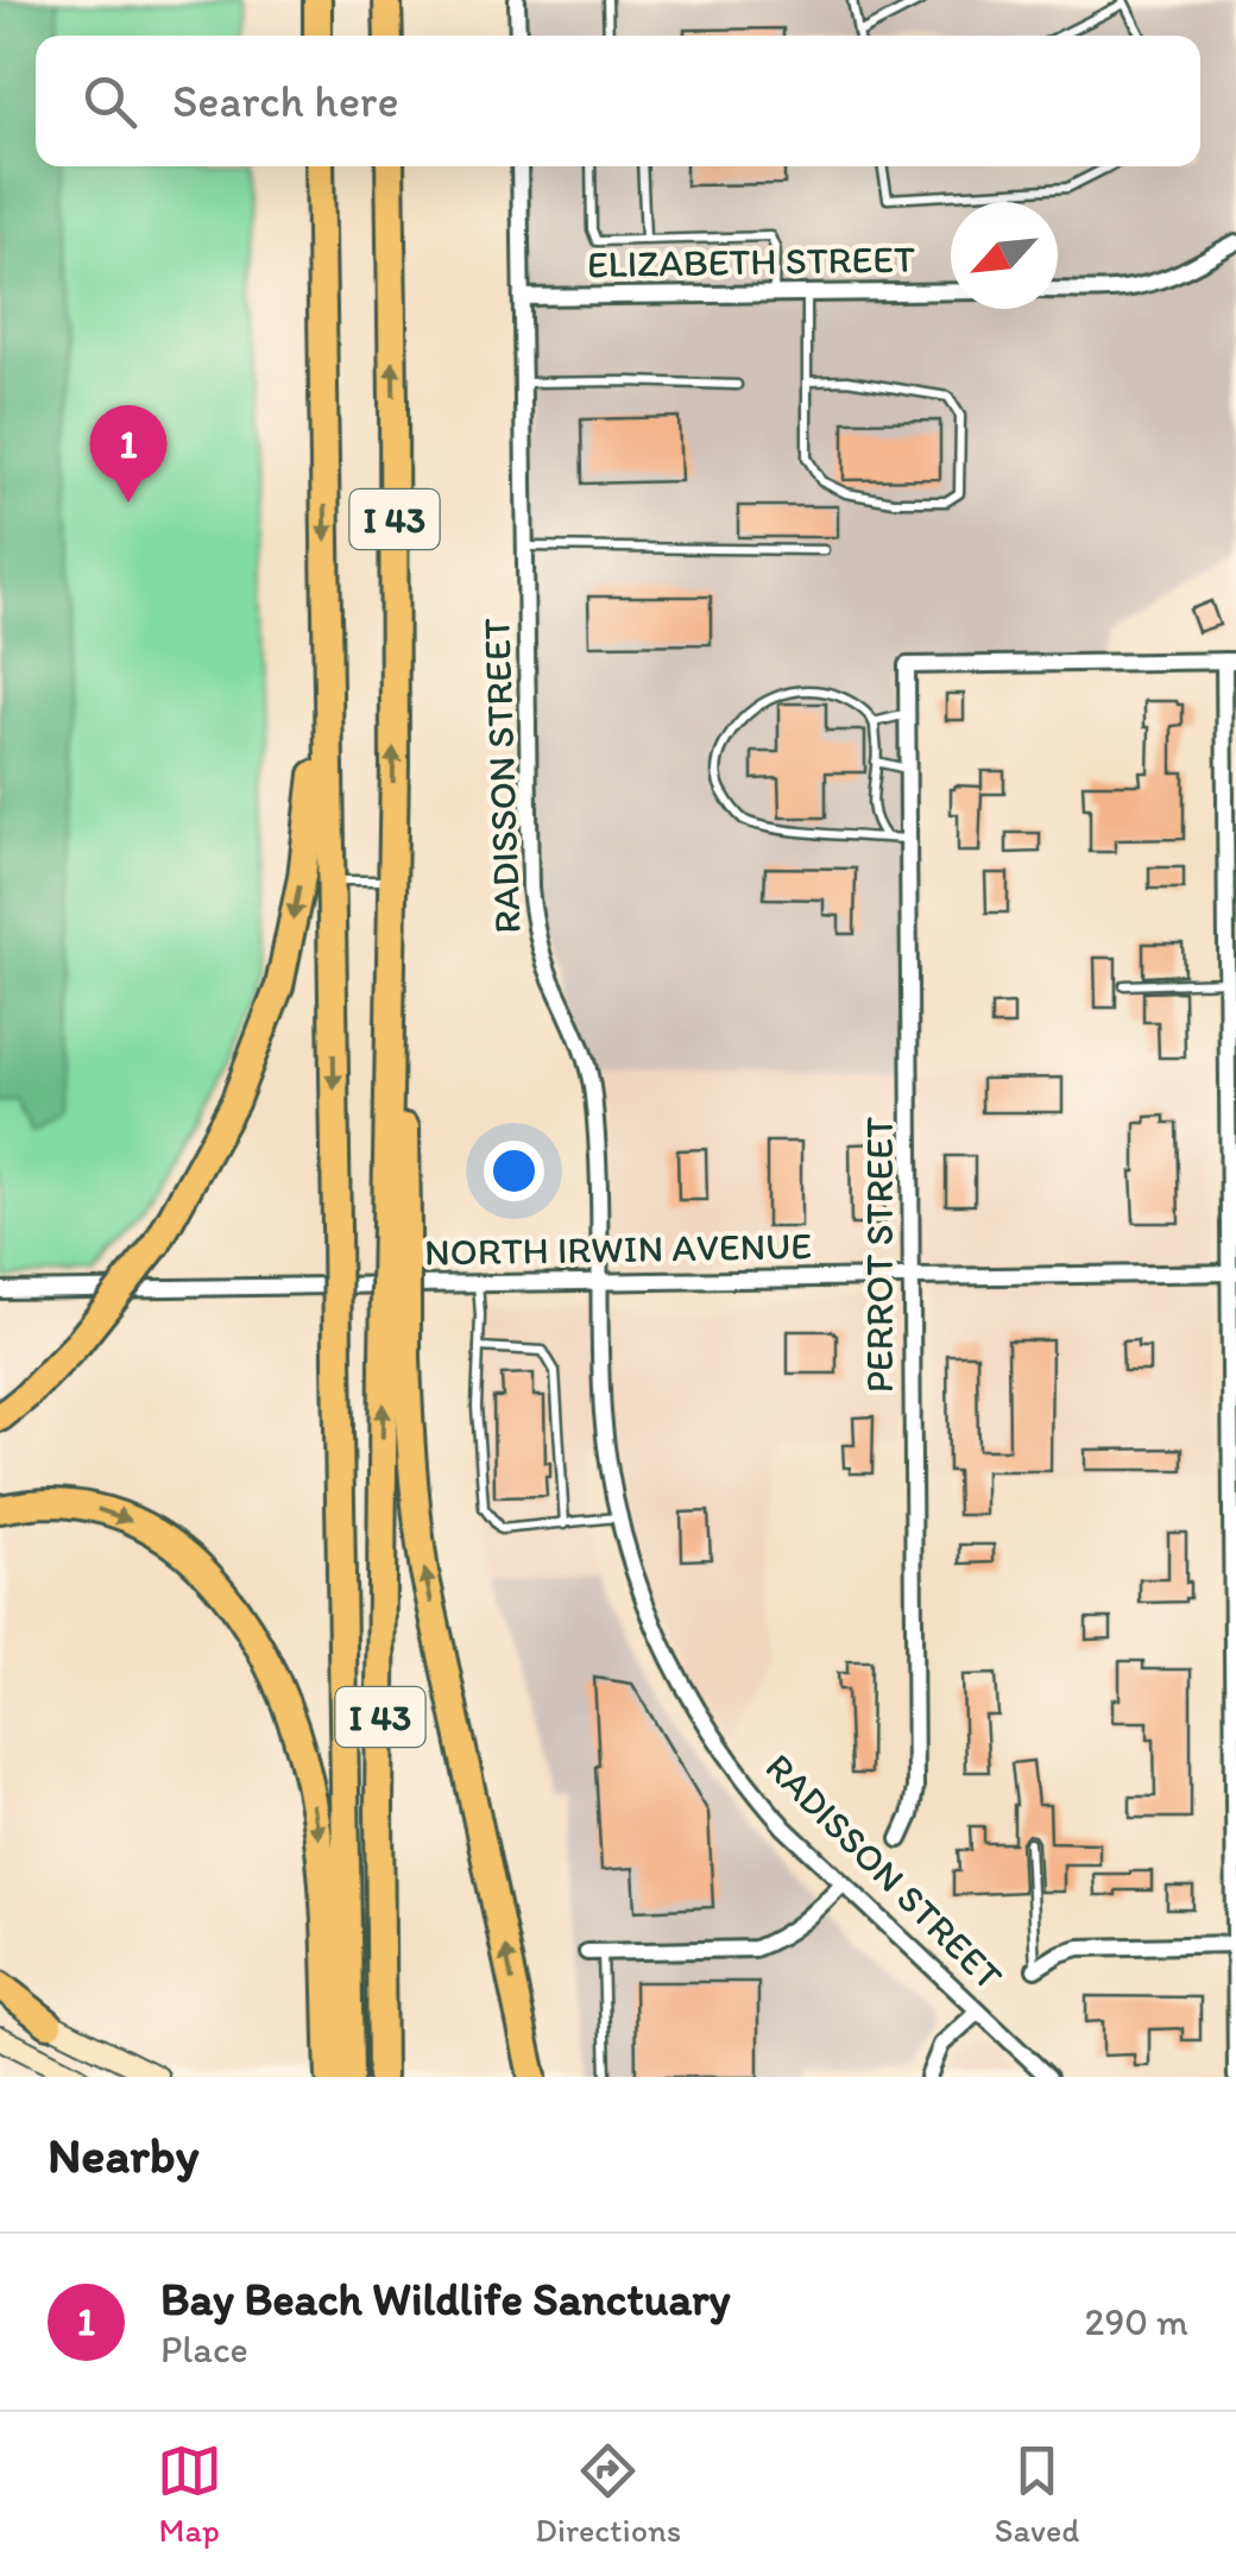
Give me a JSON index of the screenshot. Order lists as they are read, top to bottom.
{
  "streets": {
    "highway": ["I 43"],
    "street": [
      "ELIZABETH STREET",
      "RADISSON STREET",
      "NORTH IRWIN AVENUE",
      "PERROT STREET"
    ]
  },
  "crossings": [
    ["ELIZABETH STREET", "RADISSON STREET"],
    ["RADISSON STREET", "NORTH IRWIN AVENUE"],
    ["NORTH IRWIN AVENUE", "PERROT STREET"]
  ],
  "north": "bottom left",
  "page": {
    "search": "Search here",
    "pins": "1",
    "heading": "Nearby",
    "list": [
      {
        "mark": "1",
        "name": "Bay Beach Wildlife Sanctuary",
        "note": "Place",
        "value": "290 m"
      }
    ],
    "nav": ["Map", "Directions", "Saved"]
  }
}
